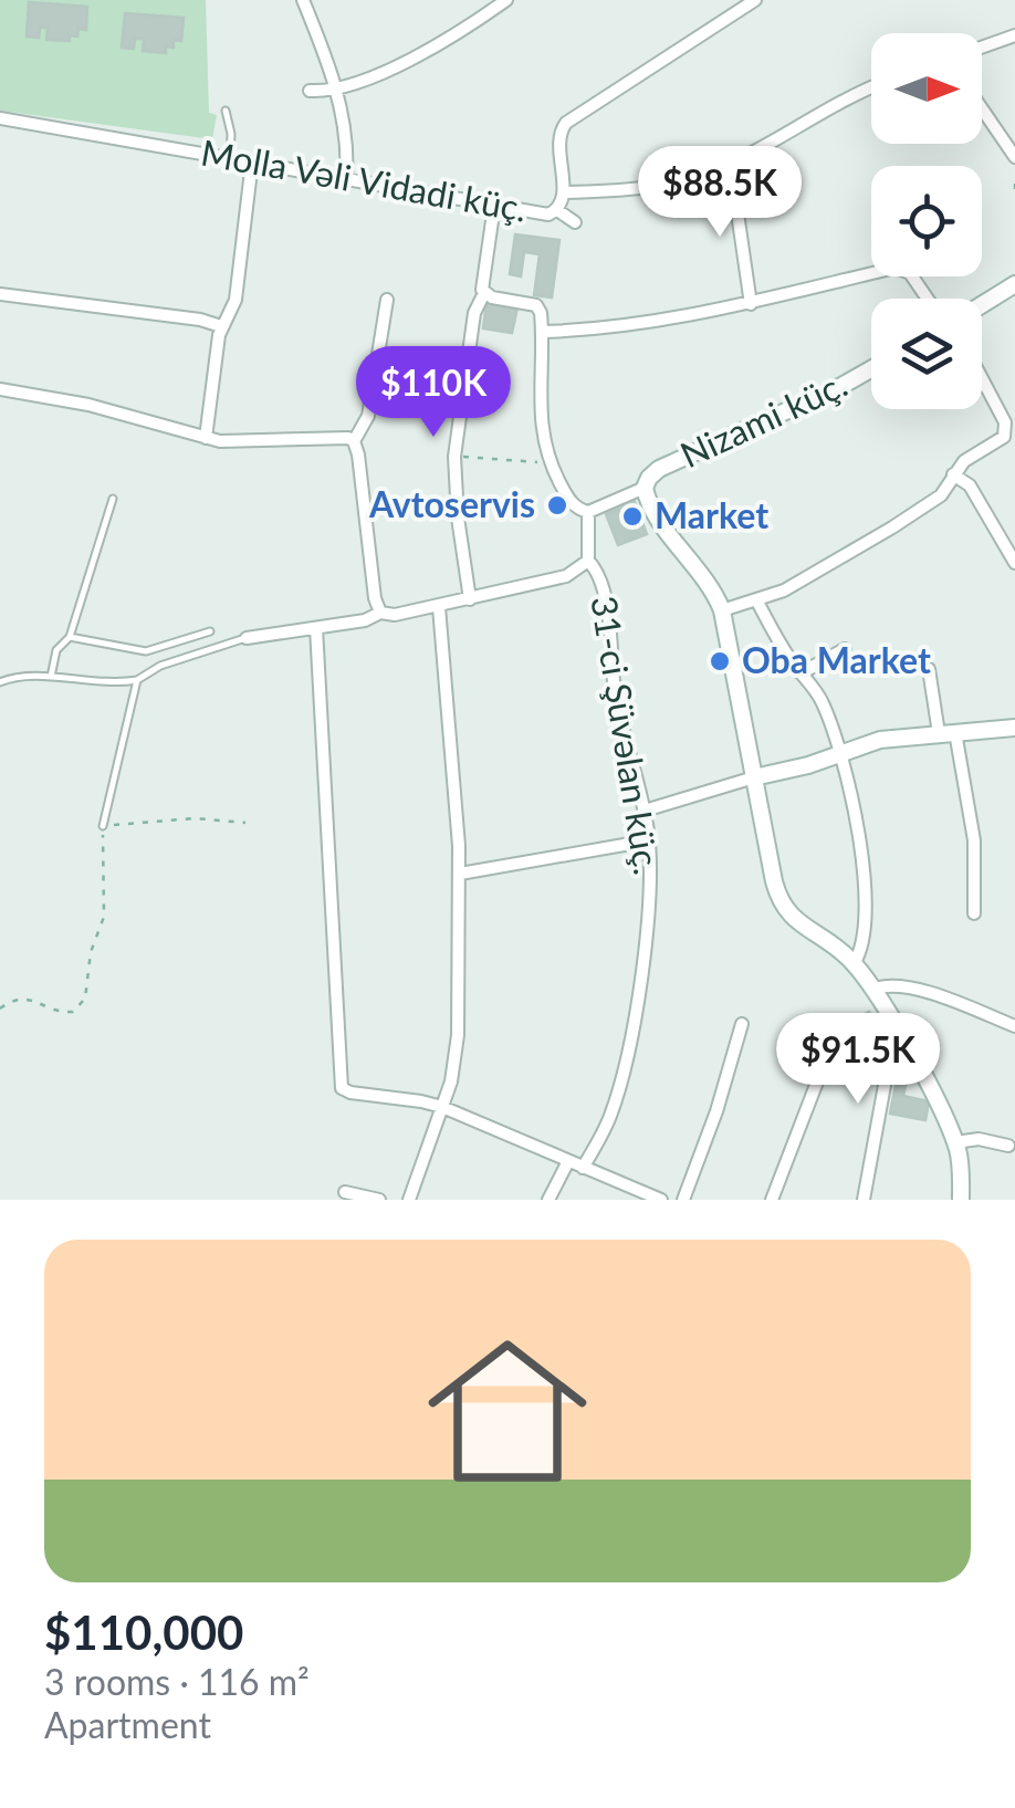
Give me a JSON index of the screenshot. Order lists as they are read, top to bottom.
{
  "streets": {
    "street": ["Molla Vəli Vidadi küç.", "Nizami küç.", "31-ci Şüvəlan küç."]
  },
  "places": ["Avtoservis", "Market", "Oba Market"],
  "north": "right",
  "page": {
    "price": ["$88.5K", "$110K", "$91.5K"],
    "list": [
      {
        "name": "$110,000",
        "note": "3 rooms · 116 m² · Apartment"
      }
    ]
  }
}
